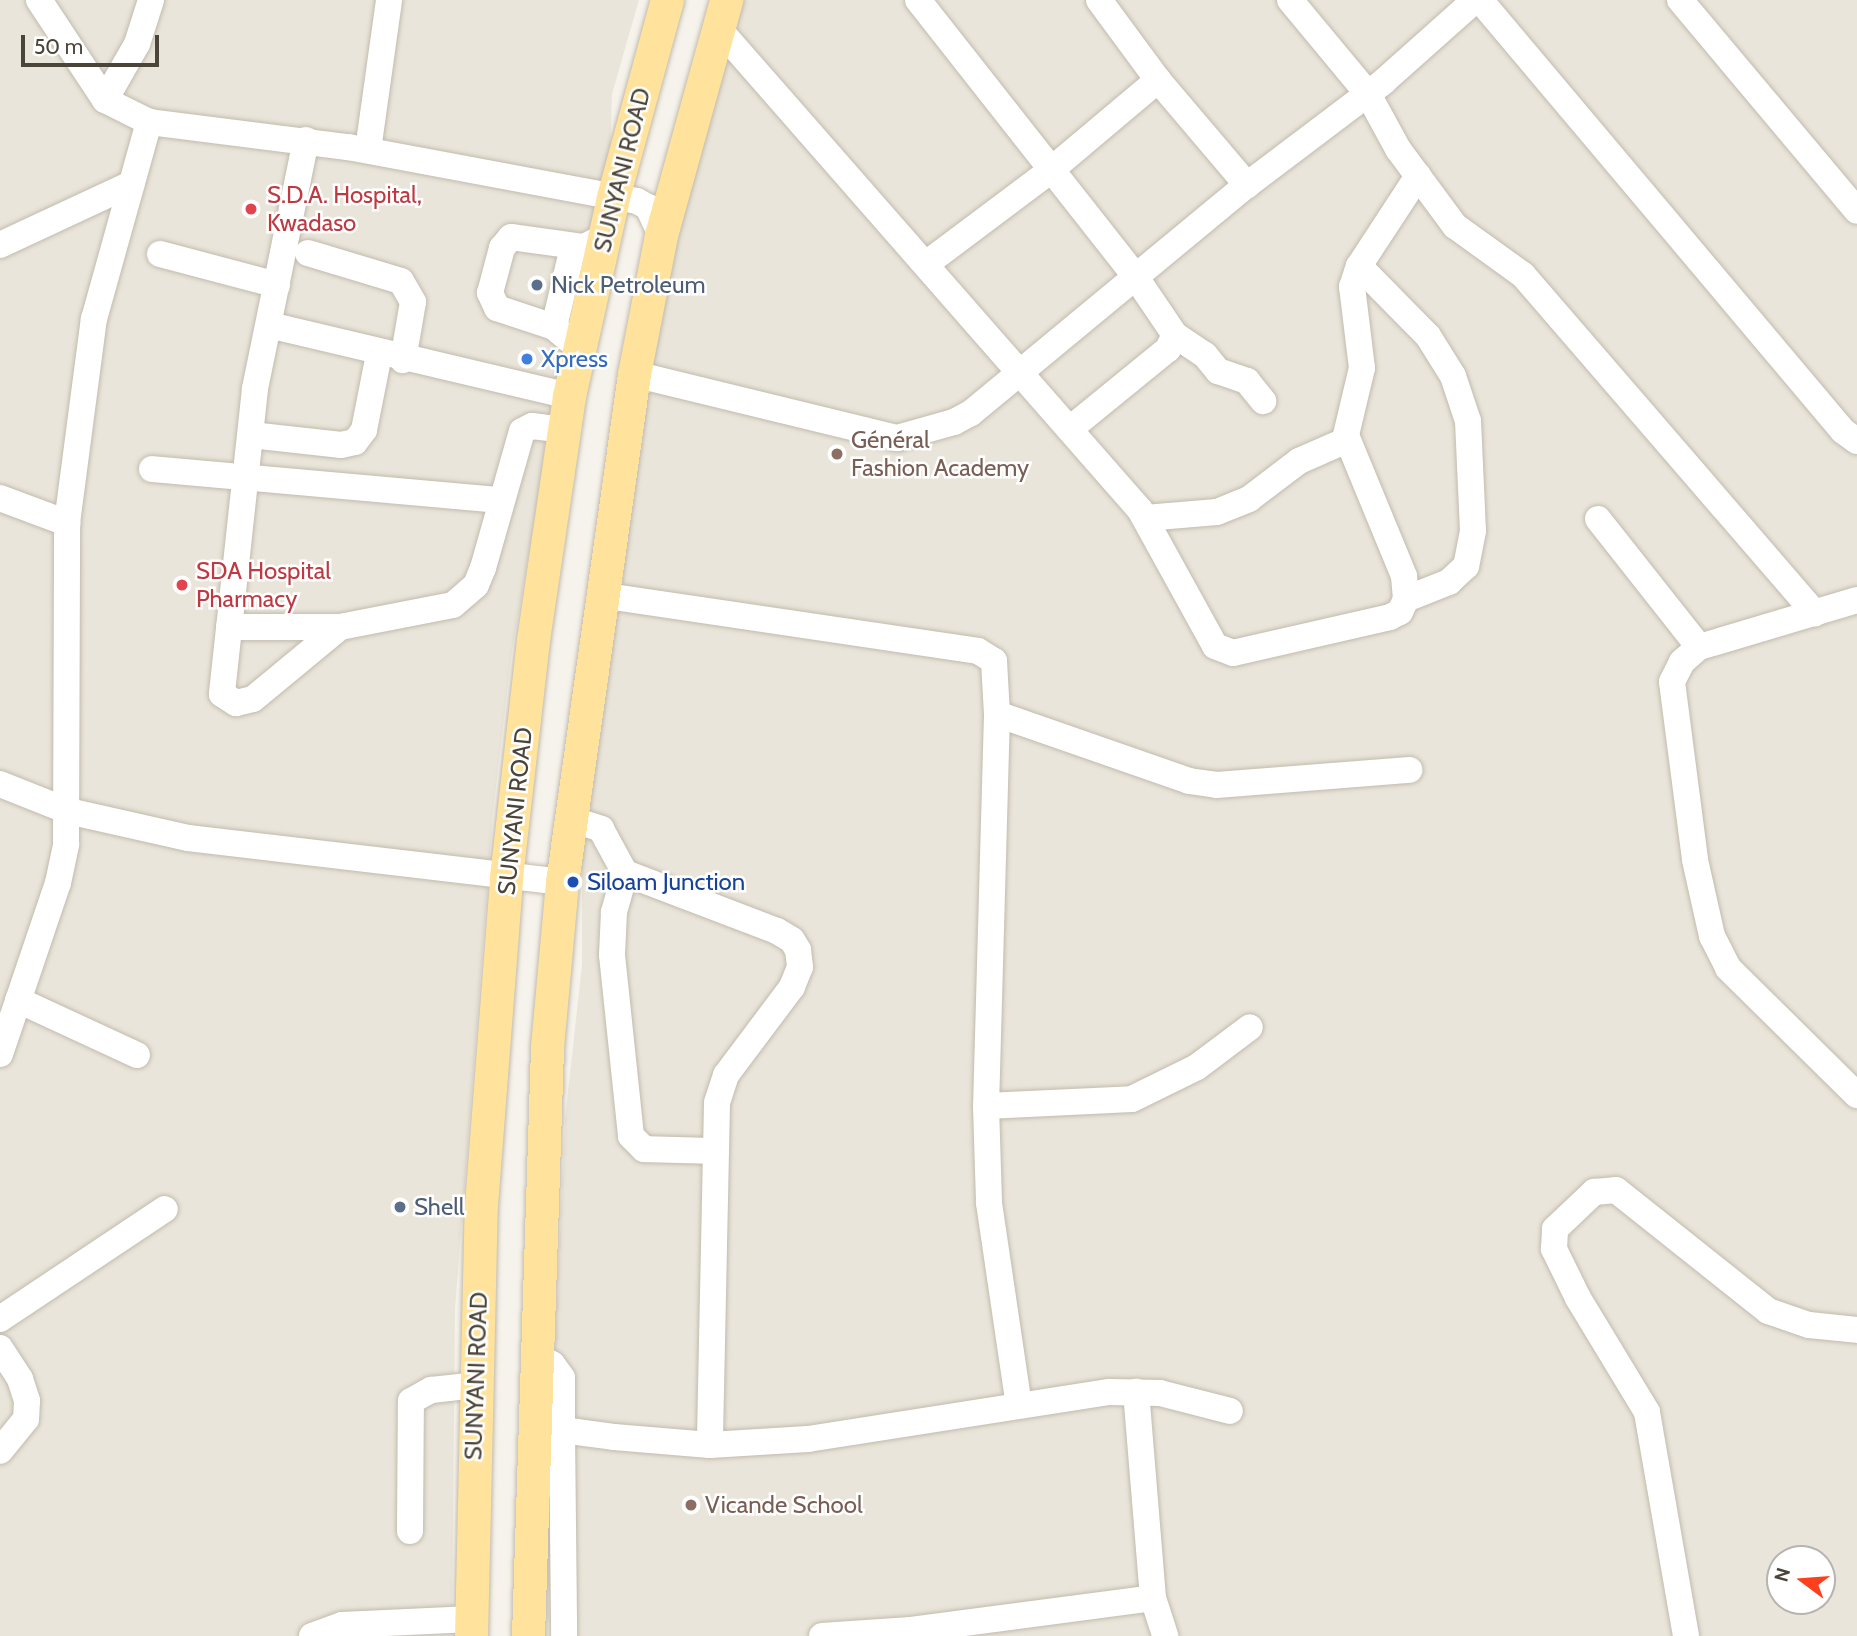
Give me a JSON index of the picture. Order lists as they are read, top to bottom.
{
  "streets": {
    "main road": ["SUNYANI ROAD"]
  },
  "places": [
    "S.D.A. Hospital, Kwadaso",
    "Nick Petroleum",
    "Xpress",
    "Général Fashion Academy",
    "SDA Hospital Pharmacy",
    "Siloam Junction",
    "Shell",
    "Vicande School"
  ],
  "scale_bar": "50 m",
  "north": "left"
}
